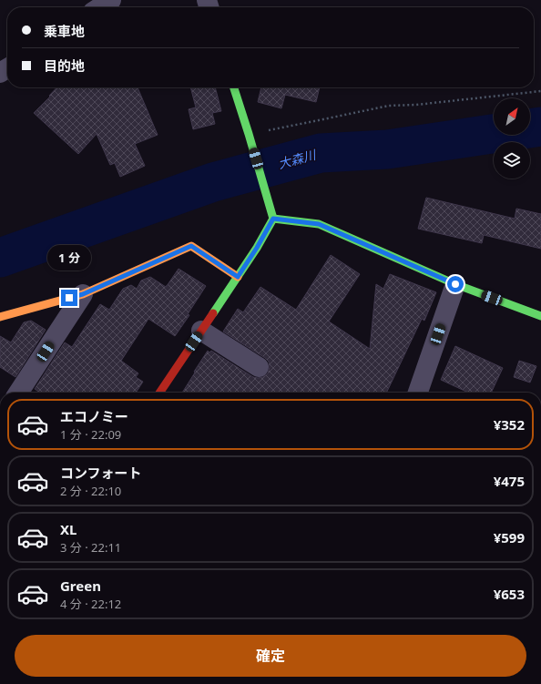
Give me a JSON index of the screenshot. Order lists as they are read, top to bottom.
{
  "water": ["大森川"],
  "north": "top right",
  "page": {
    "banner": ["乗車地", "目的地"],
    "bubble": "1 分",
    "list": [
      {
        "name": "エコノミー",
        "note": "1 分 · 22:09",
        "value": "¥352"
      },
      {
        "name": "コンフォート",
        "note": "2 分 · 22:10",
        "value": "¥475"
      },
      {
        "name": "XL",
        "note": "3 分 · 22:11",
        "value": "¥599"
      },
      {
        "name": "Green",
        "note": "4 分 · 22:12",
        "value": "¥653"
      }
    ],
    "buttons": "確定"
  }
}
